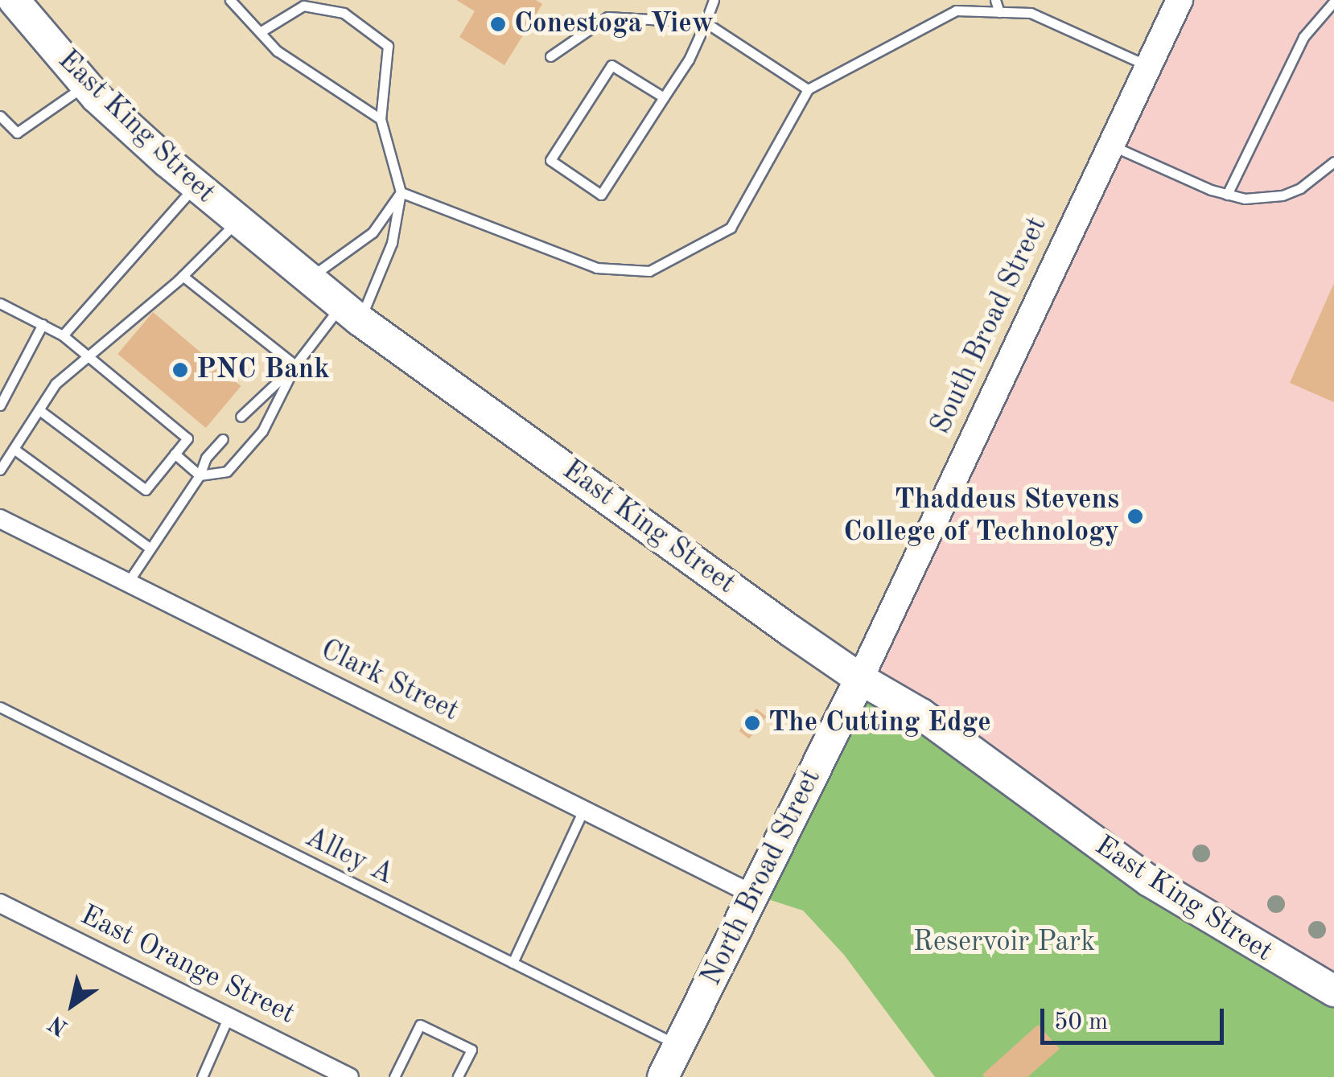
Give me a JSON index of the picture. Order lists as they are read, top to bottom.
{
  "streets": {
    "main road": ["East King Street", "South Broad Street", "North Broad Street"],
    "street": ["Clark Street", "East Orange Street"],
    "lane": ["Alley A"]
  },
  "crossings": [
    ["East King Street", "South Broad Street"],
    ["East King Street", "North Broad Street"],
    ["South Broad Street", "North Broad Street"],
    ["Clark Street", "North Broad Street"],
    ["Alley A", "North Broad Street"]
  ],
  "parks": ["Reservoir Park"],
  "places": [
    "Conestoga View",
    "PNC Bank",
    "Thaddeus Stevens College of Technology",
    "The Cutting Edge"
  ],
  "scale_bar": "50 m",
  "north": "bottom left"
}
